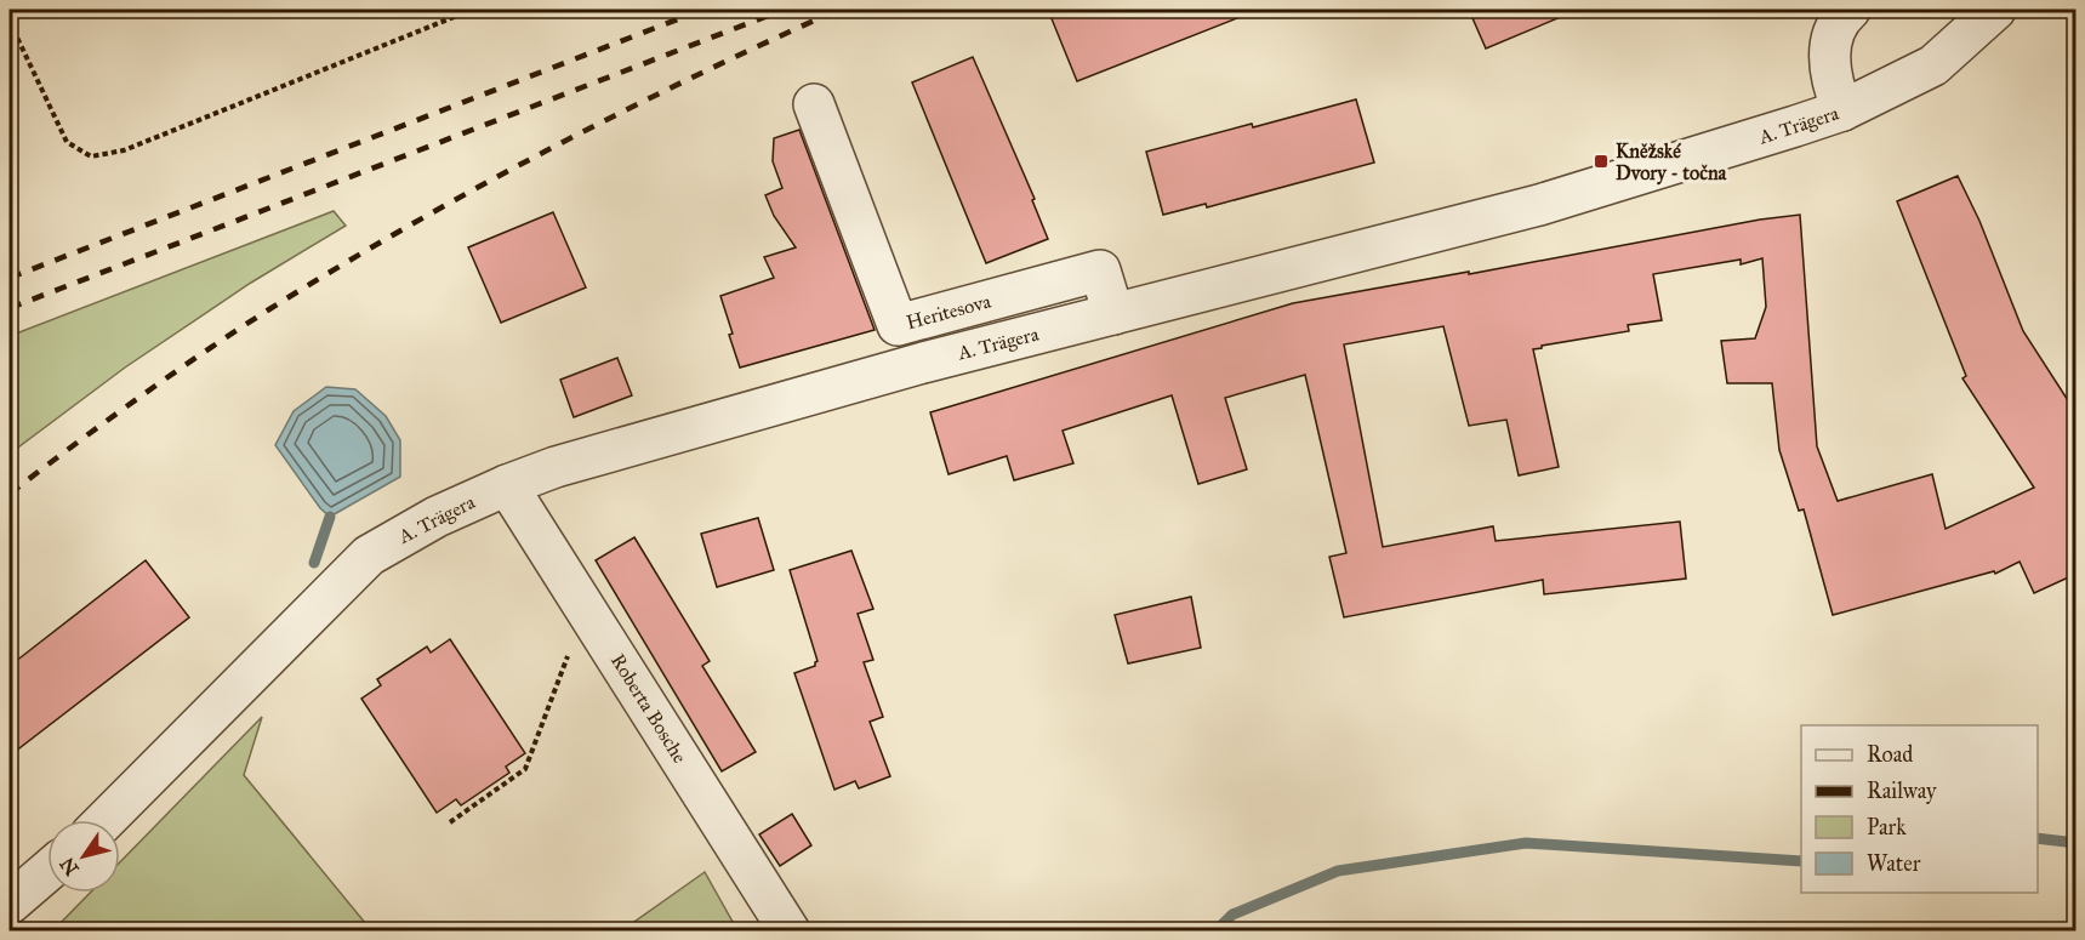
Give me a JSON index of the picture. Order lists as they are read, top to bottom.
{
  "streets": {
    "street": ["A. Trägera", "Heritesova", "Roberta Bosche"]
  },
  "crossings": [
    ["A. Trägera", "Heritesova"],
    ["A. Trägera", "Roberta Bosche"]
  ],
  "places": {
    "transit": ["Kněžské Dvory - točna"]
  },
  "legend": [
    "Road",
    "Railway",
    "Park",
    "Water"
  ],
  "north": "bottom left"
}
